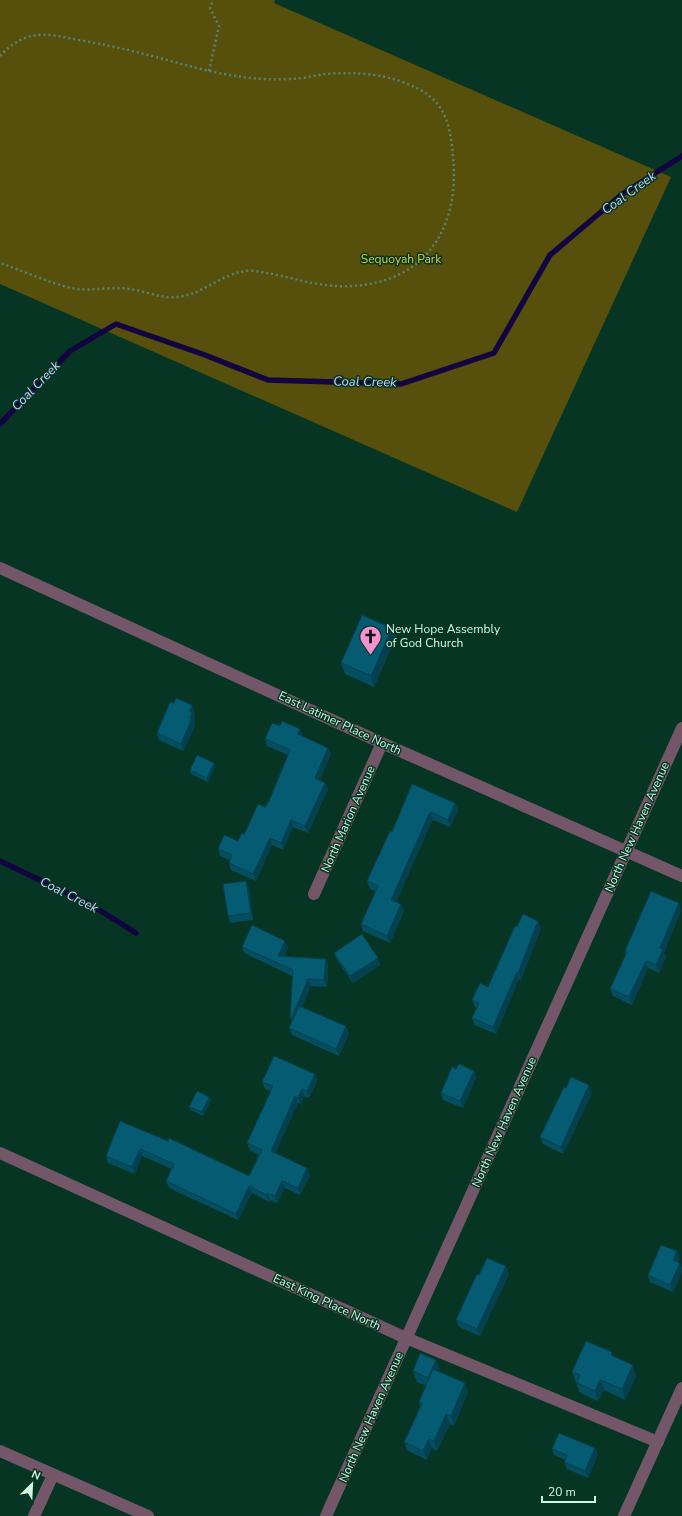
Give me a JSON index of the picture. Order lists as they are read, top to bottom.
{
  "streets": {
    "street": [
      "East Latimer Place North",
      "North Marion Avenue",
      "North New Haven Avenue",
      "East King Place North"
    ]
  },
  "crossings": [
    ["East Latimer Place North", "North Marion Avenue"],
    ["East Latimer Place North", "North New Haven Avenue"],
    ["North New Haven Avenue", "East King Place North"]
  ],
  "water": ["Coal Creek"],
  "parks": ["Sequoyah Park"],
  "places": {
    "church": ["New Hope Assembly of God Church"]
  },
  "scale_bar": "20 m",
  "north": "top right"
}
